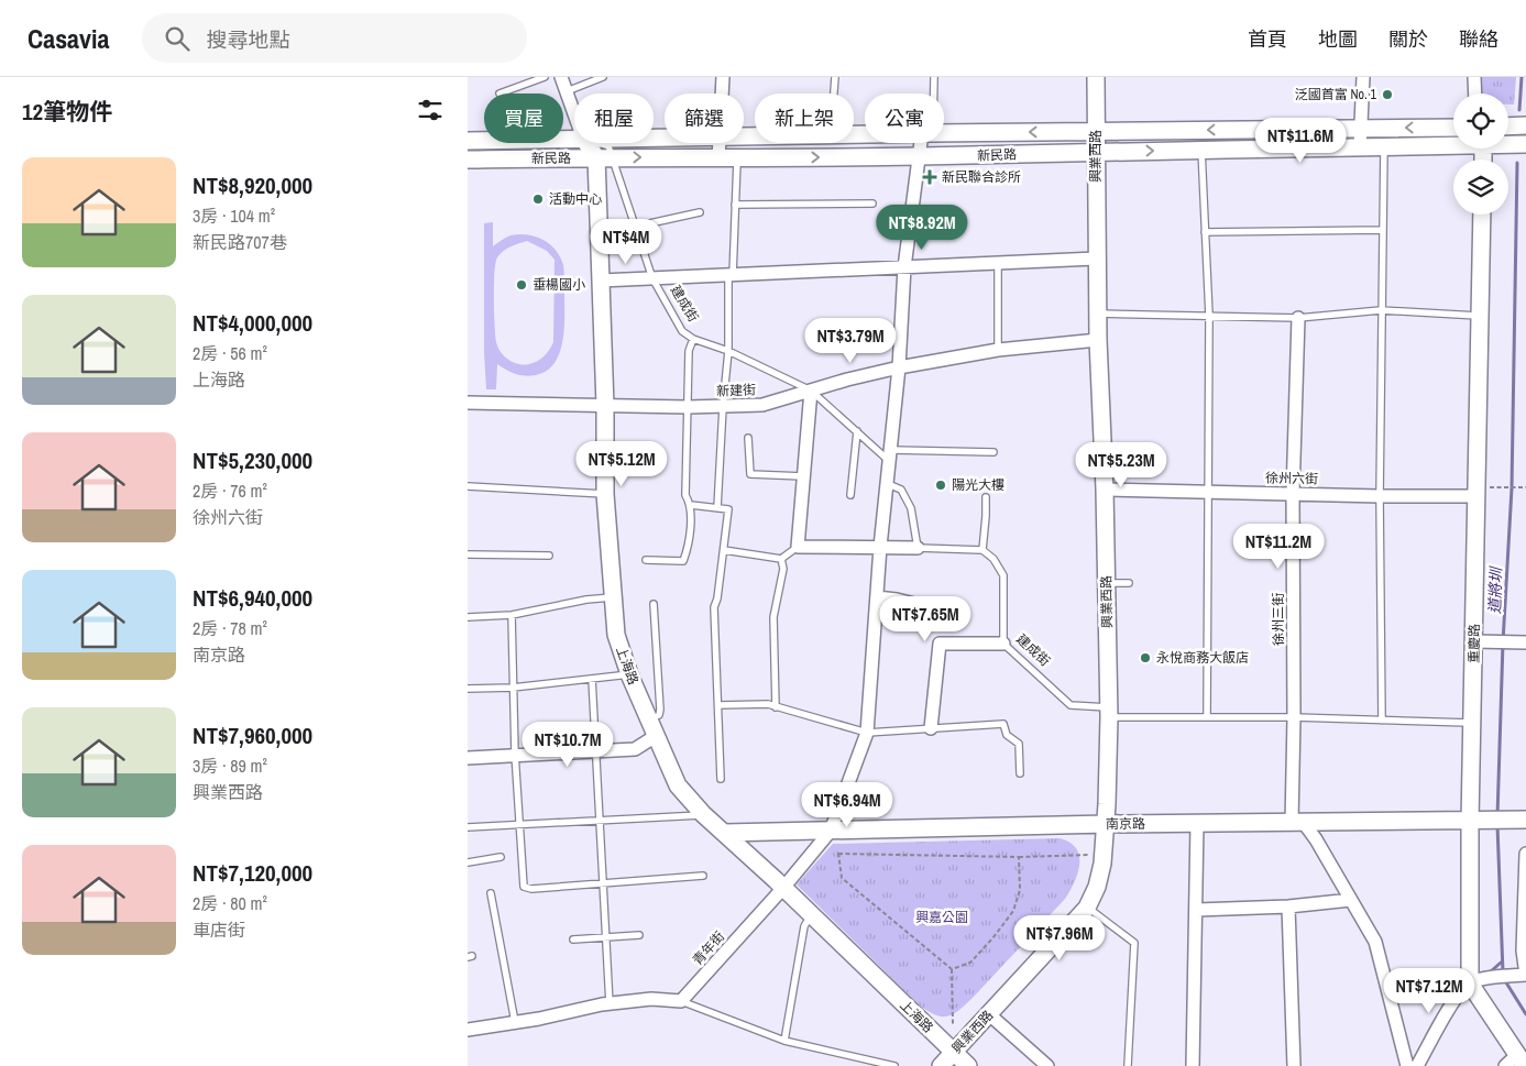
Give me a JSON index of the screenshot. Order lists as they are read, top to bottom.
{
  "streets": {
    "street": [
      "新民路",
      "興業西路",
      "新建街",
      "徐州六街",
      "徐州三街",
      "重慶路",
      "上海路",
      "南京路",
      "青年街"
    ],
    "lane": ["建成街"]
  },
  "crossings": [
    ["新民路", "興業西路"],
    ["新民路", "建成街"],
    ["新民路", "上海路"],
    ["新民路", "青年街"],
    ["興業西路", "建成街"],
    ["興業西路", "新建街"],
    ["興業西路", "徐州六街"],
    ["興業西路", "上海路"],
    ["興業西路", "南京路"],
    ["建成街", "新建街"],
    ["建成街", "徐州三街"],
    ["建成街", "重慶路"],
    ["建成街", "上海路"],
    ["建成街", "青年街"],
    ["新建街", "上海路"],
    ["新建街", "青年街"],
    ["徐州六街", "徐州三街"],
    ["徐州六街", "重慶路"],
    ["徐州三街", "南京路"],
    ["重慶路", "南京路"],
    ["上海路", "南京路"],
    ["上海路", "青年街"],
    ["南京路", "青年街"]
  ],
  "water": ["道將圳"],
  "parks": ["興嘉公園"],
  "places": {
    "other": [
      "泛國首富 No. 1",
      "活動中心",
      "垂楊國小",
      "陽光大樓",
      "永悅商務大飯店"
    ],
    "health": ["新民聯合診所"]
  },
  "page": {
    "header": "Casavia",
    "search": "搜尋地點",
    "nav": [
      "首頁",
      "地圖",
      "關於",
      "聯絡"
    ],
    "heading": "12筆物件",
    "chip": [
      "買屋",
      "租屋",
      "篩選",
      "新上架",
      "公寓"
    ],
    "price": [
      "NT$11.6M",
      "NT$8.92M",
      "NT$4M",
      "NT$3.79M",
      "NT$5.12M",
      "NT$5.23M",
      "NT$11.2M",
      "NT$7.65M",
      "NT$10.7M",
      "NT$6.94M",
      "NT$7.96M",
      "NT$7.12M"
    ],
    "list": [
      {
        "name": "NT$8,920,000",
        "note": "3房 · 104 m² · 新民路707巷"
      },
      {
        "name": "NT$4,000,000",
        "note": "2房 · 56 m² · 上海路"
      },
      {
        "name": "NT$5,230,000",
        "note": "2房 · 76 m² · 徐州六街"
      },
      {
        "name": "NT$6,940,000",
        "note": "2房 · 78 m² · 南京路"
      },
      {
        "name": "NT$7,960,000",
        "note": "3房 · 89 m² · 興業西路"
      },
      {
        "name": "NT$7,120,000",
        "note": "2房 · 80 m² · 車店街"
      }
    ]
  }
}
